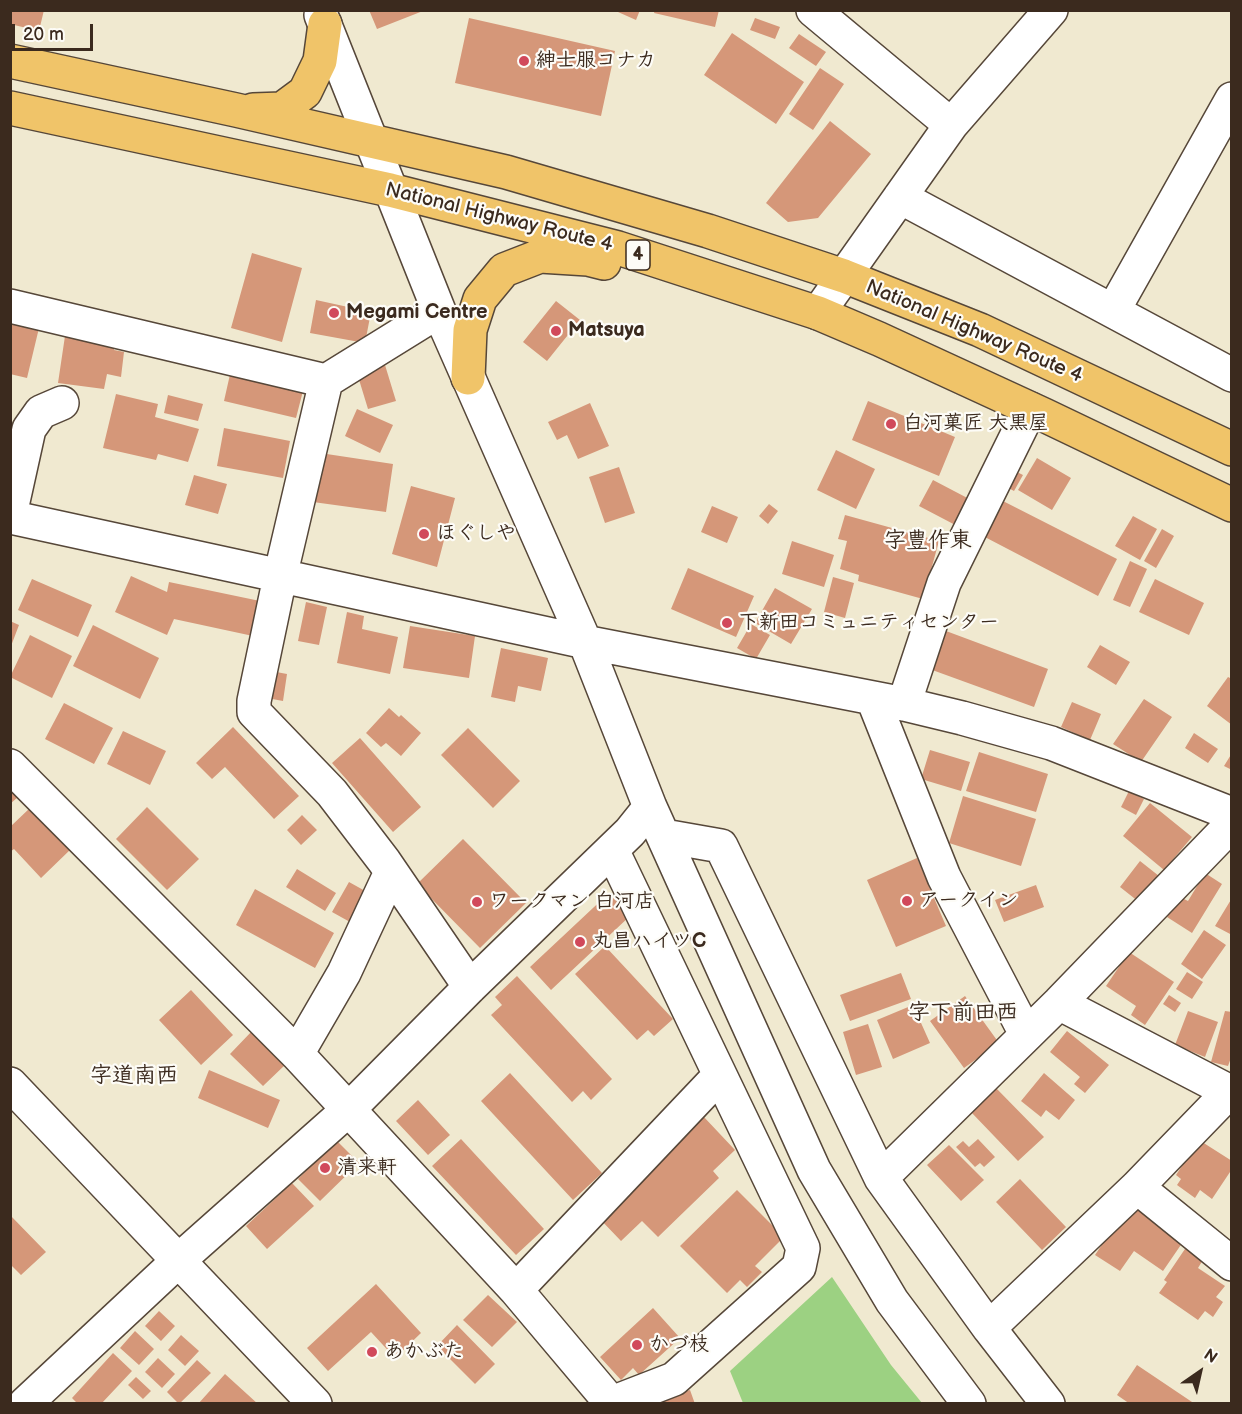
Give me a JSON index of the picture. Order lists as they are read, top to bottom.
{
  "streets": {
    "highway": ["National Highway Route 4", "4"]
  },
  "districts": ["字豊作東", "字下前田西", "字道南西"],
  "places": [
    "紳士服コナカ",
    "Megami Centre",
    "Matsuya",
    "白河菓匠 大黒屋",
    "ほぐしや",
    "下新田コミュニティセンター",
    "アークイン",
    "ワークマン 白河店",
    "丸昌ハイツC",
    "清来軒",
    "かづ枝",
    "あかぶた"
  ],
  "scale_bar": "20 m",
  "north": "top right"
}
